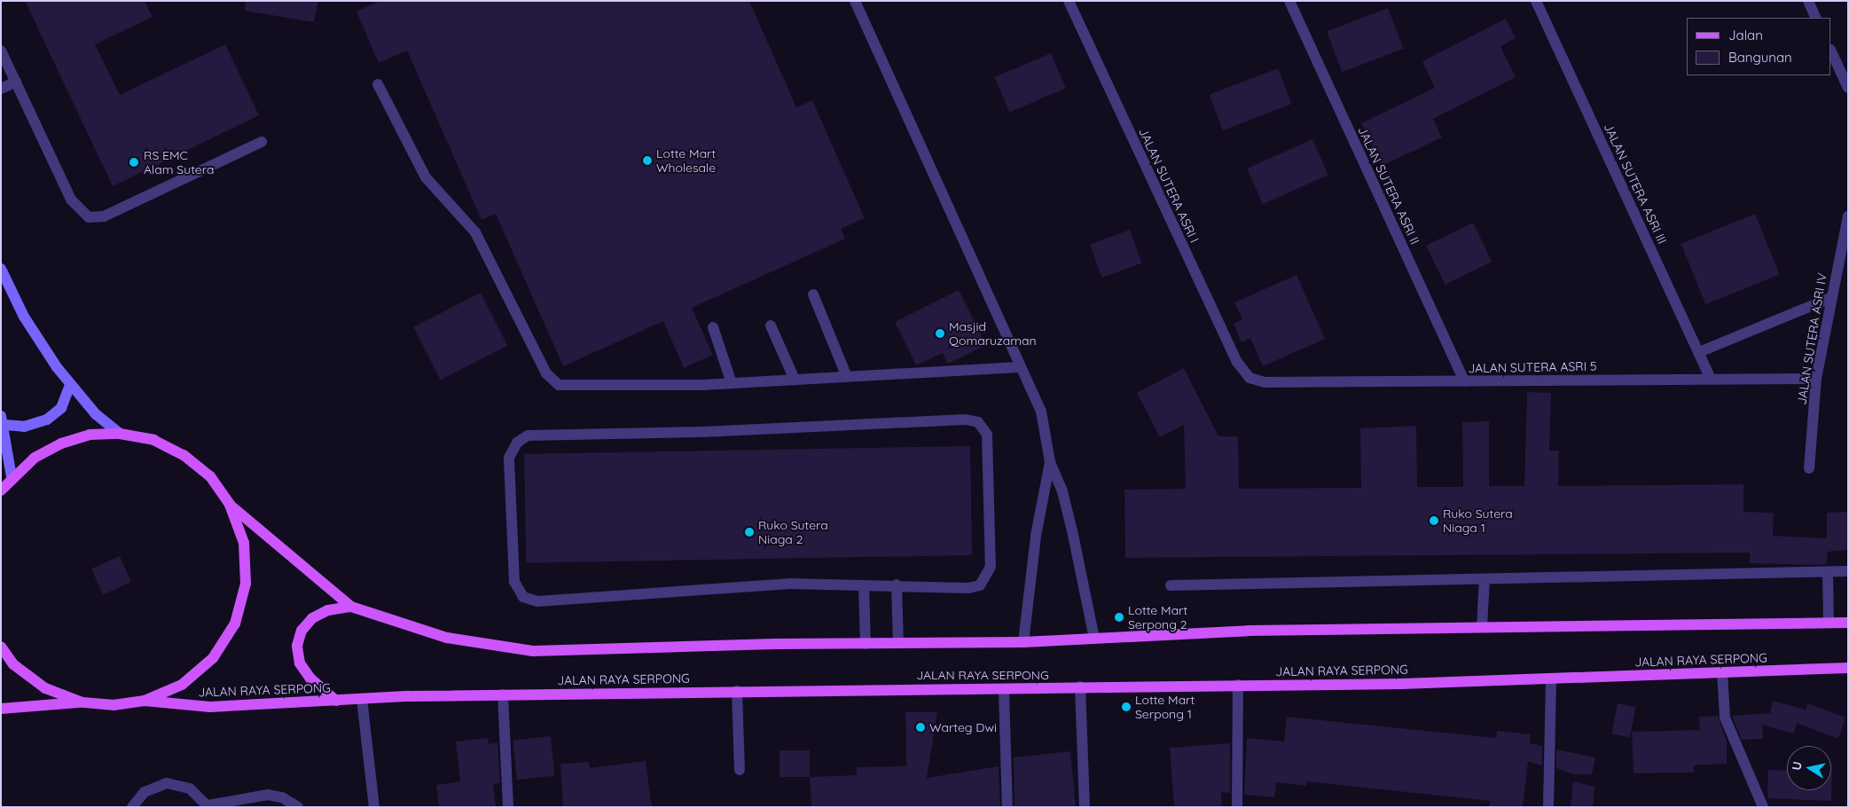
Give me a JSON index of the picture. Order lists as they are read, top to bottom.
{
  "streets": {
    "main road": ["JALAN RAYA SERPONG"],
    "street": [
      "JALAN SUTERA ASRI III",
      "JALAN SUTERA ASRI I",
      "JALAN SUTERA ASRI II",
      "JALAN SUTERA ASRI IV",
      "JALAN SUTERA ASRI 5"
    ]
  },
  "crossings": [
    ["JALAN SUTERA ASRI III", "JALAN SUTERA ASRI 5"],
    ["JALAN SUTERA ASRI I", "JALAN SUTERA ASRI 5"],
    ["JALAN SUTERA ASRI II", "JALAN SUTERA ASRI 5"],
    ["JALAN SUTERA ASRI IV", "JALAN SUTERA ASRI 5"]
  ],
  "places": [
    "Lotte Mart Wholesale",
    "RS EMC Alam Sutera",
    "Masjid Qomaruzaman",
    "Ruko Sutera Niaga 1",
    "Ruko Sutera Niaga 2",
    "Lotte Mart Serpong 2",
    "Lotte Mart Serpong 1",
    "Warteg Dwi"
  ],
  "legend": ["Jalan", "Bangunan"],
  "north": "left"
}
